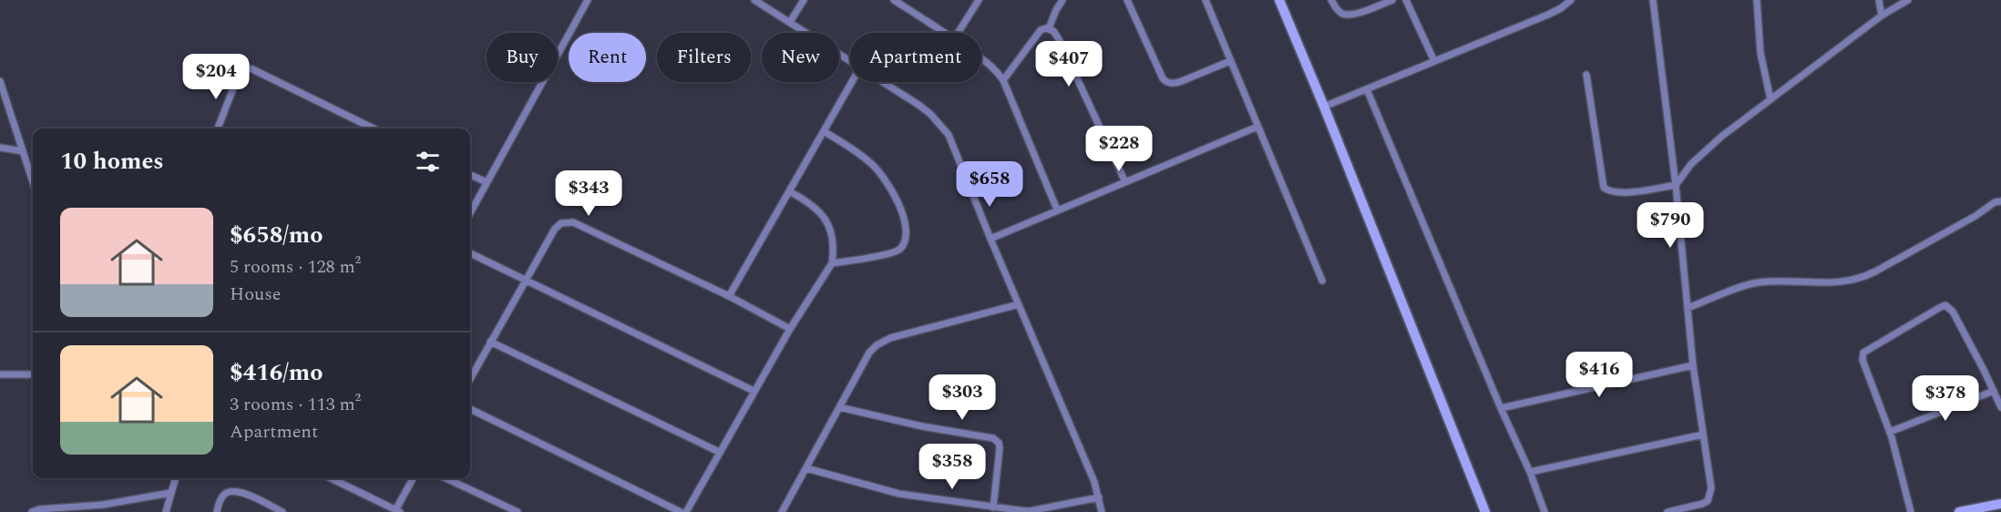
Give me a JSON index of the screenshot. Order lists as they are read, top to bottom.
{
  "page": {
    "chip": [
      "Buy",
      "Rent",
      "Filters",
      "New",
      "Apartment"
    ],
    "price": [
      "$407",
      "$204",
      "$228",
      "$658",
      "$343",
      "$790",
      "$416",
      "$303",
      "$378",
      "$358"
    ],
    "heading": "10 homes",
    "list": [
      {
        "name": "$658/mo",
        "note": "5 rooms · 128 m² · House"
      },
      {
        "name": "$416/mo",
        "note": "3 rooms · 113 m² · Apartment"
      }
    ]
  }
}
